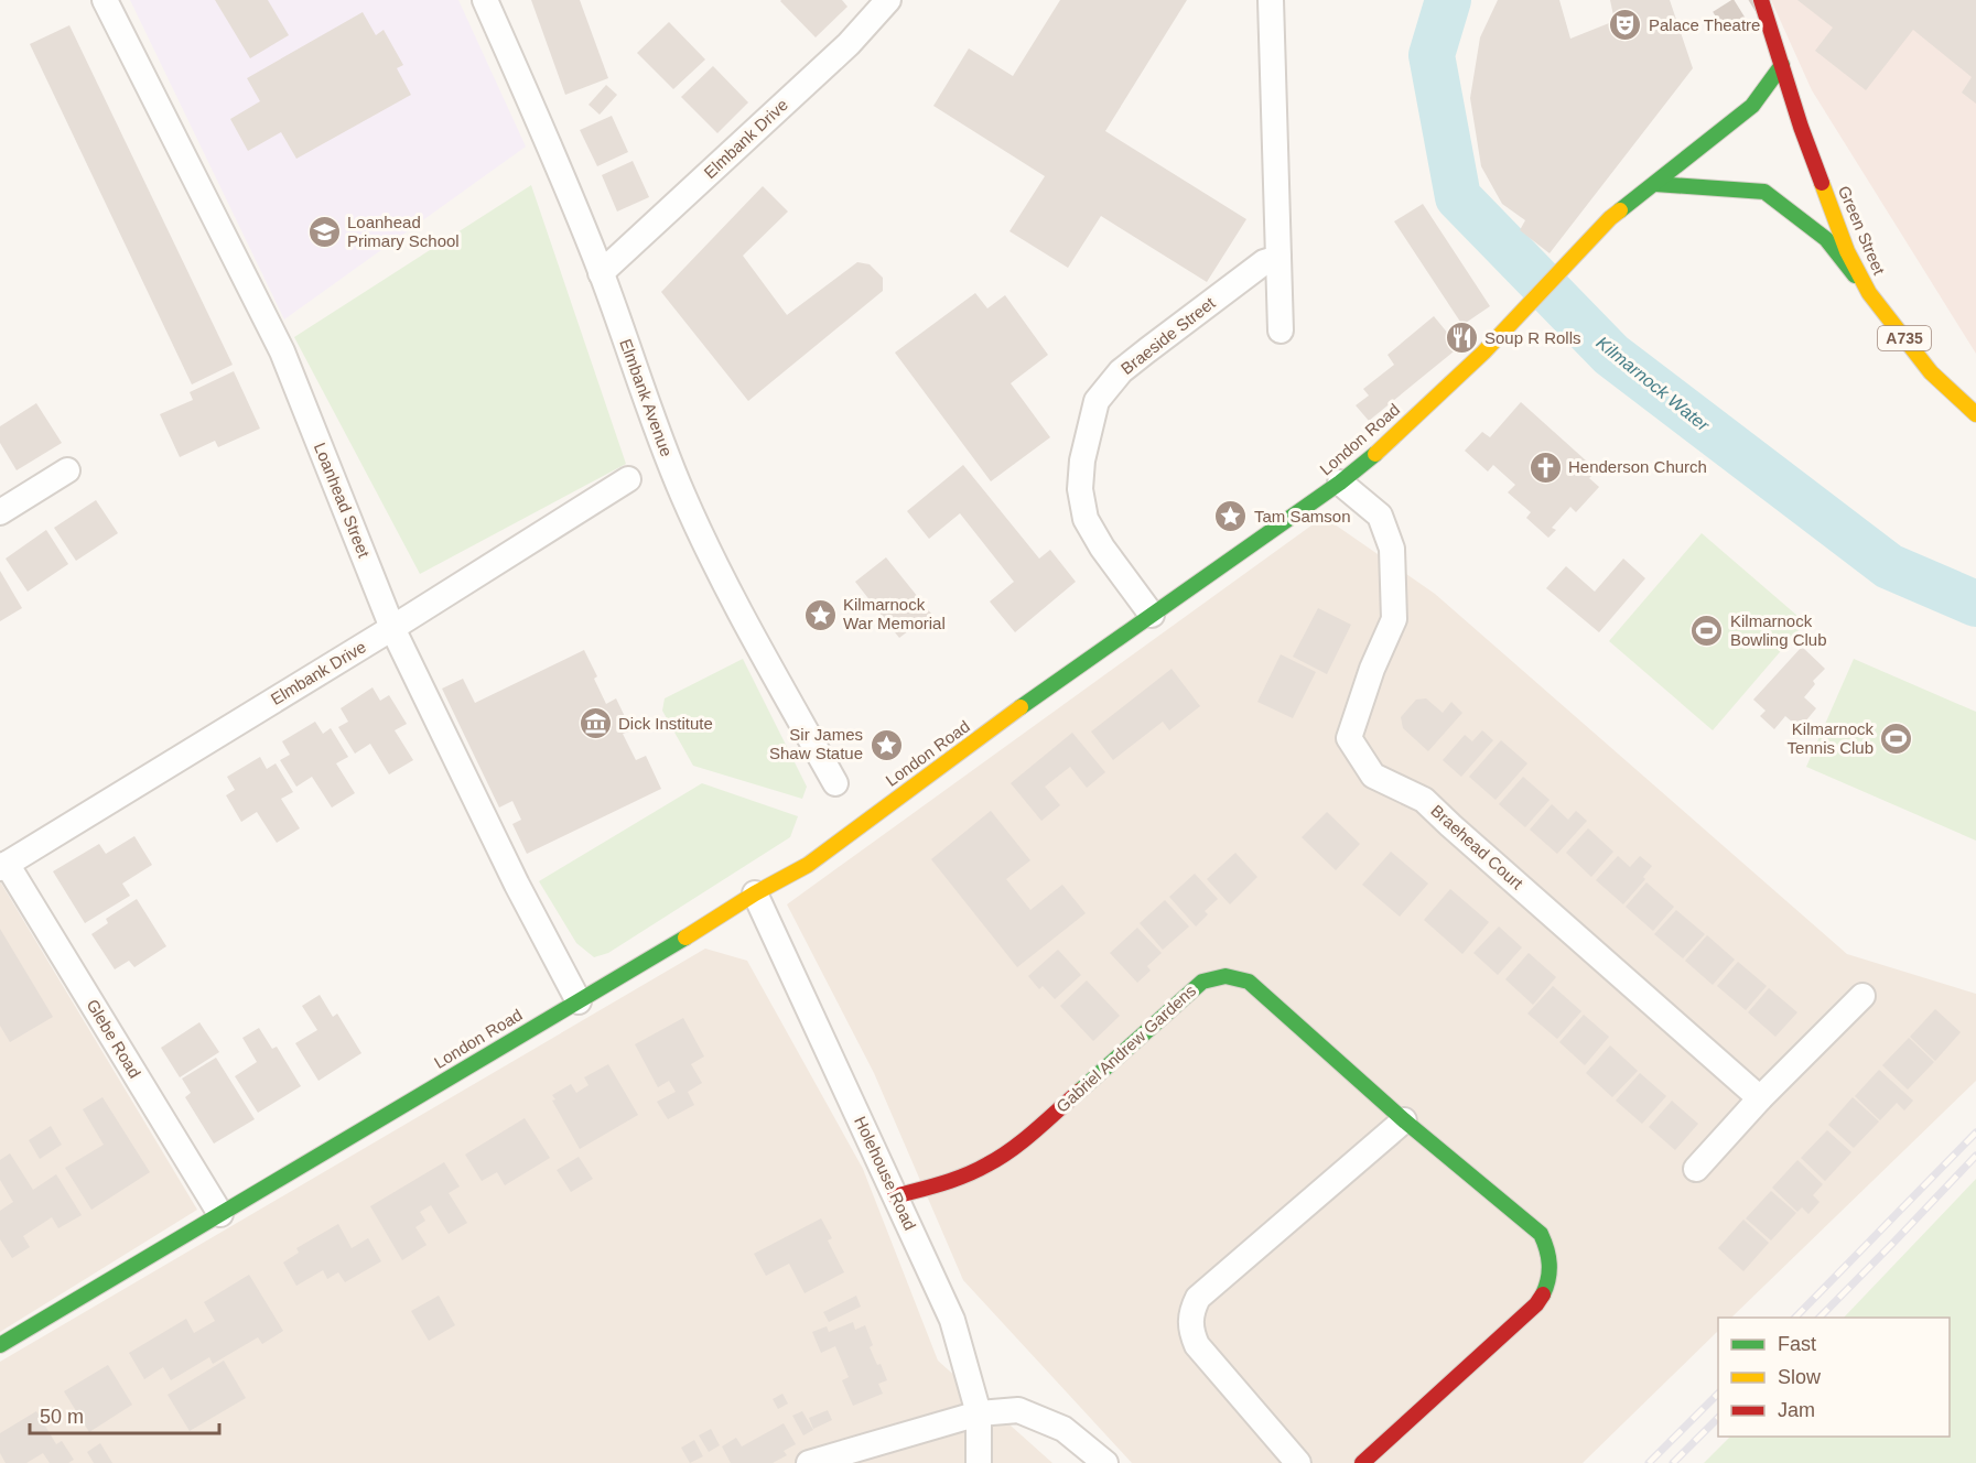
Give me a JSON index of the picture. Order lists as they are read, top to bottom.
{
  "streets": {
    "main road": [
      "Green Street",
      "A735",
      "London Road",
      "Gabriel Andrew Gardens"
    ],
    "street": [
      "Elmbank Drive",
      "Braeside Street",
      "Elmbank Avenue",
      "Loanhead Street",
      "Braehead Court",
      "Glebe Road",
      "Holehouse Road"
    ]
  },
  "crossings": [
    ["Elmbank Drive", "Elmbank Avenue"],
    ["Elmbank Drive", "Loanhead Street"],
    ["Elmbank Drive", "Glebe Road"],
    ["Green Street", "A735"],
    ["Green Street", "London Road"],
    ["Braeside Street", "London Road"],
    ["A735", "London Road"],
    ["London Road", "Loanhead Street"],
    ["London Road", "Braehead Court"],
    ["London Road", "Glebe Road"],
    ["London Road", "Holehouse Road"],
    ["Gabriel Andrew Gardens", "Holehouse Road"]
  ],
  "water": ["Kilmarnock Water"],
  "places": {
    "theatre": ["Palace Theatre"],
    "school or university": ["Loanhead Primary School"],
    "restaurant": ["Soup R Rolls"],
    "church": ["Henderson Church"],
    "place": ["Tam Samson", "Kilmarnock War Memorial", "Sir James Shaw Statue"],
    "sports": ["Kilmarnock Bowling Club", "Kilmarnock Tennis Club"],
    "museum": ["Dick Institute"]
  },
  "legend": ["Fast", "Slow", "Jam"],
  "scale_bar": "50 m"
}
